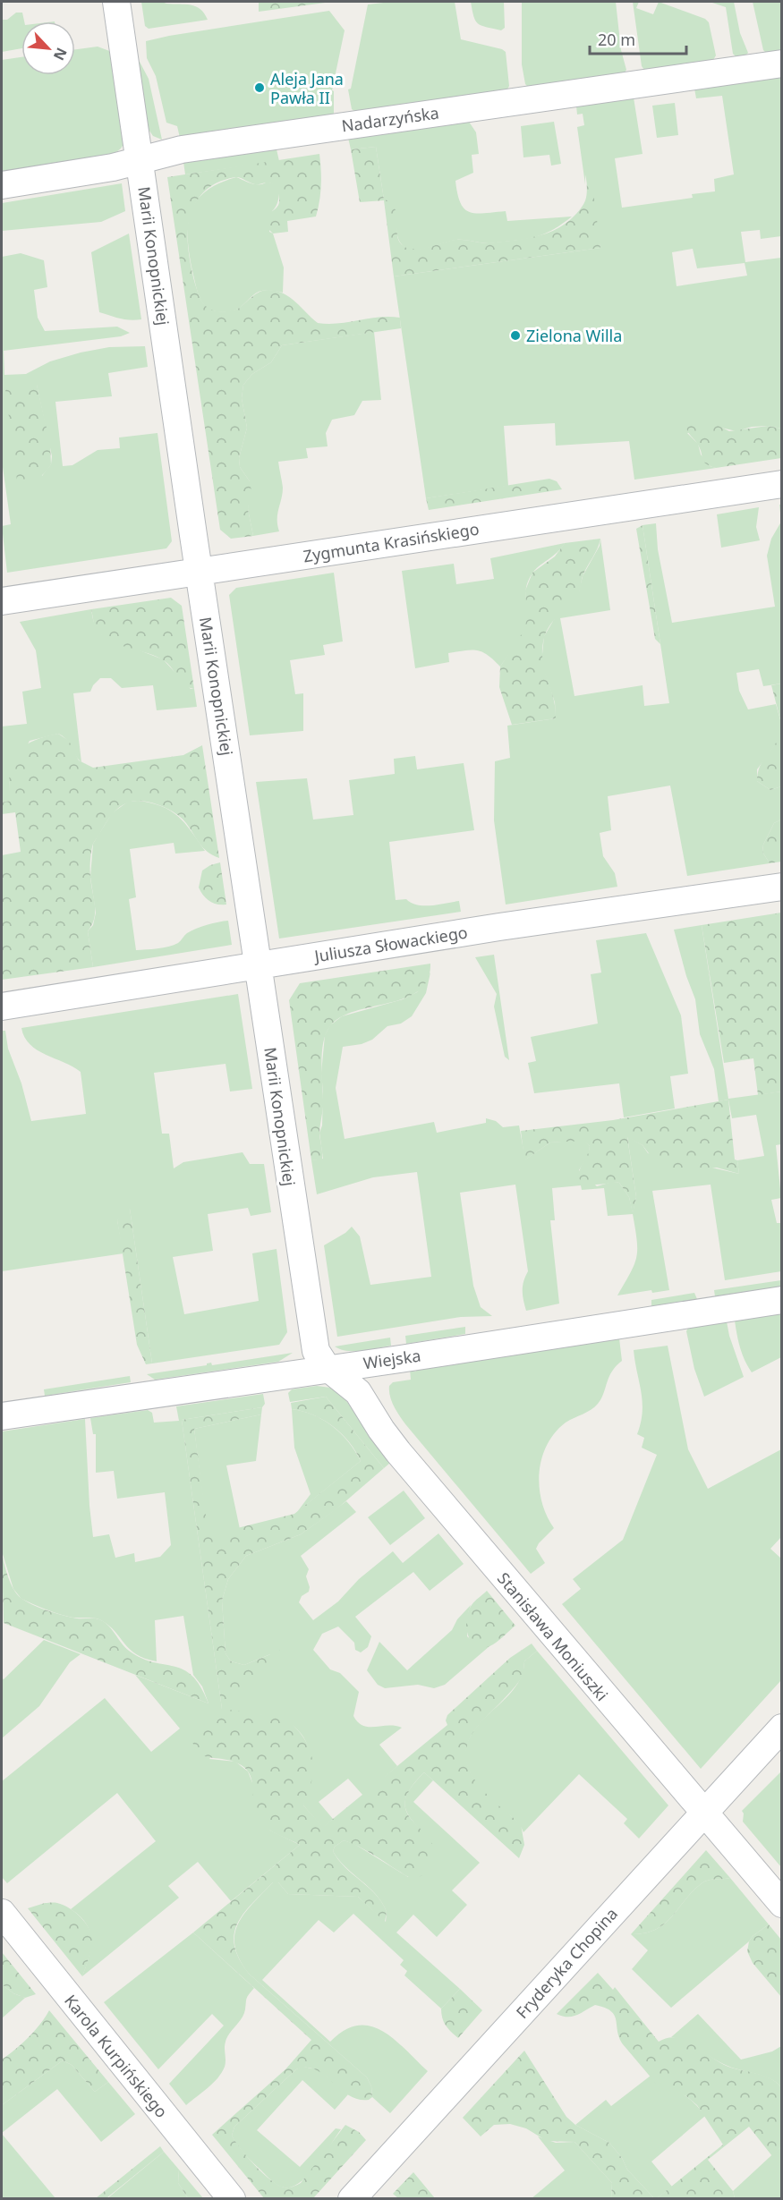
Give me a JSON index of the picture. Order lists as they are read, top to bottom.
{
  "streets": {
    "street": [
      "Nadarzyńska",
      "Marii Konopnickiej",
      "Zygmunta Krasińskiego",
      "Juliusza Słowackiego",
      "Wiejska",
      "Stanisława Moniuszki",
      "Fryderyka Chopina",
      "Karola Kurpińskiego"
    ]
  },
  "crossings": [
    ["Nadarzyńska", "Marii Konopnickiej"],
    ["Marii Konopnickiej", "Zygmunta Krasińskiego"],
    ["Marii Konopnickiej", "Juliusza Słowackiego"],
    ["Marii Konopnickiej", "Wiejska"],
    ["Marii Konopnickiej", "Stanisława Moniuszki"],
    ["Wiejska", "Stanisława Moniuszki"],
    ["Stanisława Moniuszki", "Fryderyka Chopina"]
  ],
  "places": ["Aleja Jana Pawła II", "Zielona Willa"],
  "scale_bar": "20 m",
  "north": "bottom right"
}
